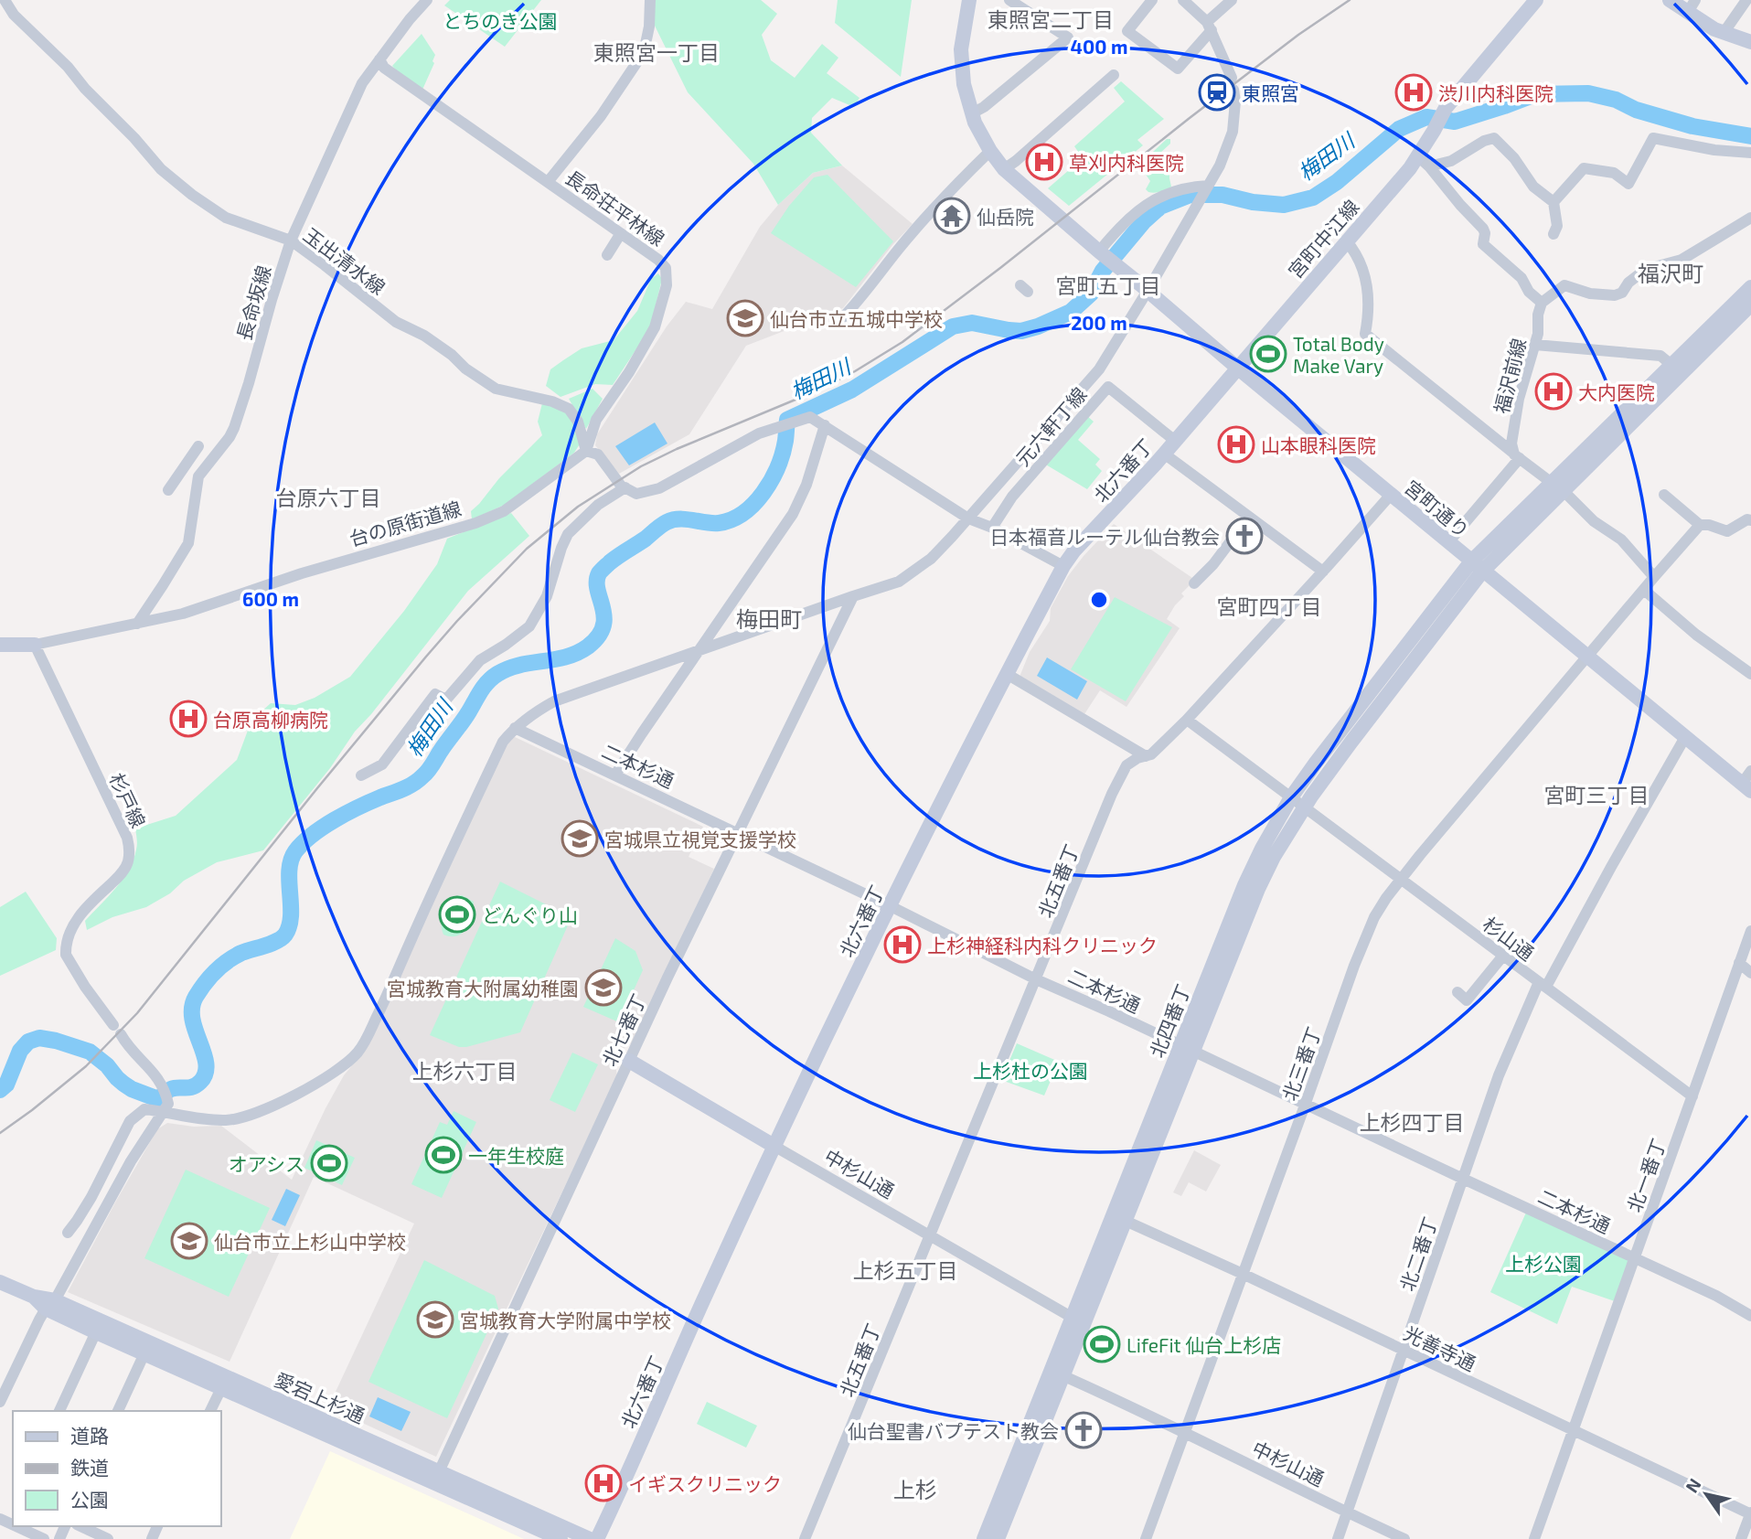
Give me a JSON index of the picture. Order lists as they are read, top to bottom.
{
  "streets": {
    "street": [
      "長命荘平林線",
      "宮町中江線",
      "玉出清水線",
      "長命坂線",
      "福沢前線",
      "元六軒丁線",
      "北六番丁",
      "宮町通り",
      "台の原街道線",
      "二本杉通",
      "杉戸線",
      "北五番丁",
      "杉山通",
      "北四番丁",
      "北七番丁",
      "北三番丁",
      "中杉山通",
      "北一番丁",
      "北二番丁",
      "光善寺通",
      "愛宕上杉通"
    ]
  },
  "crossings": [
    ["長命荘平林線", "玉出清水線"],
    ["長命荘平林線", "長命坂線"],
    ["長命荘平林線", "台の原街道線"],
    ["宮町中江線", "北六番丁"],
    ["宮町中江線", "宮町通り"],
    ["玉出清水線", "長命坂線"],
    ["玉出清水線", "台の原街道線"],
    ["長命坂線", "台の原街道線"],
    ["元六軒丁線", "北六番丁"],
    ["北六番丁", "宮町通り"],
    ["北六番丁", "二本杉通"],
    ["北六番丁", "中杉山通"],
    ["宮町通り", "北五番丁"],
    ["宮町通り", "北四番丁"],
    ["宮町通り", "北三番丁"],
    ["宮町通り", "北二番丁"],
    ["台の原街道線", "杉戸線"],
    ["二本杉通", "北五番丁"],
    ["二本杉通", "北四番丁"],
    ["二本杉通", "北七番丁"],
    ["二本杉通", "北三番丁"],
    ["二本杉通", "北一番丁"],
    ["二本杉通", "北二番丁"],
    ["北五番丁", "杉山通"],
    ["北五番丁", "中杉山通"],
    ["杉山通", "北四番丁"],
    ["杉山通", "北三番丁"],
    ["杉山通", "北一番丁"],
    ["杉山通", "北二番丁"],
    ["北四番丁", "中杉山通"],
    ["北四番丁", "光善寺通"],
    ["北七番丁", "中杉山通"],
    ["北七番丁", "愛宕上杉通"],
    ["北三番丁", "中杉山通"],
    ["北三番丁", "光善寺通"],
    ["中杉山通", "北二番丁"],
    ["北一番丁", "光善寺通"],
    ["北二番丁", "光善寺通"]
  ],
  "districts": [
    "東照宮二丁目",
    "東照宮一丁目",
    "福沢町",
    "宮町五丁目",
    "台原六丁目",
    "宮町四丁目",
    "梅田町",
    "宮町三丁目",
    "上杉六丁目",
    "上杉四丁目",
    "上杉五丁目",
    "上杉"
  ],
  "water": ["梅田川"],
  "parks": ["とちのき公園", "上杉杜の公園", "上杉公園"],
  "places": {
    "station": ["東照宮"],
    "hospital": [
      "渋川内科医院",
      "草刈内科医院",
      "大内医院",
      "山本眼科医院",
      "台原高柳病院",
      "上杉神経科内科クリニック",
      "イギスクリニック"
    ],
    "temple": ["仙岳院"],
    "school or university": [
      "仙台市立五城中学校",
      "宮城県立視覚支援学校",
      "宮城教育大附属幼稚園",
      "仙台市立上杉山中学校",
      "宮城教育大学附属中学校"
    ],
    "sports": [
      "Total Body Make Vary",
      "どんぐり山",
      "一年生校庭",
      "オアシス",
      "LifeFit 仙台上杉店"
    ],
    "church": ["日本福音ルーテル仙台教会", "仙台聖書バプテスト教会"]
  },
  "legend": ["道路", "鉄道", "公園"],
  "north": "top left",
  "rings": ["400 m", "200 m", "600 m"]
}
